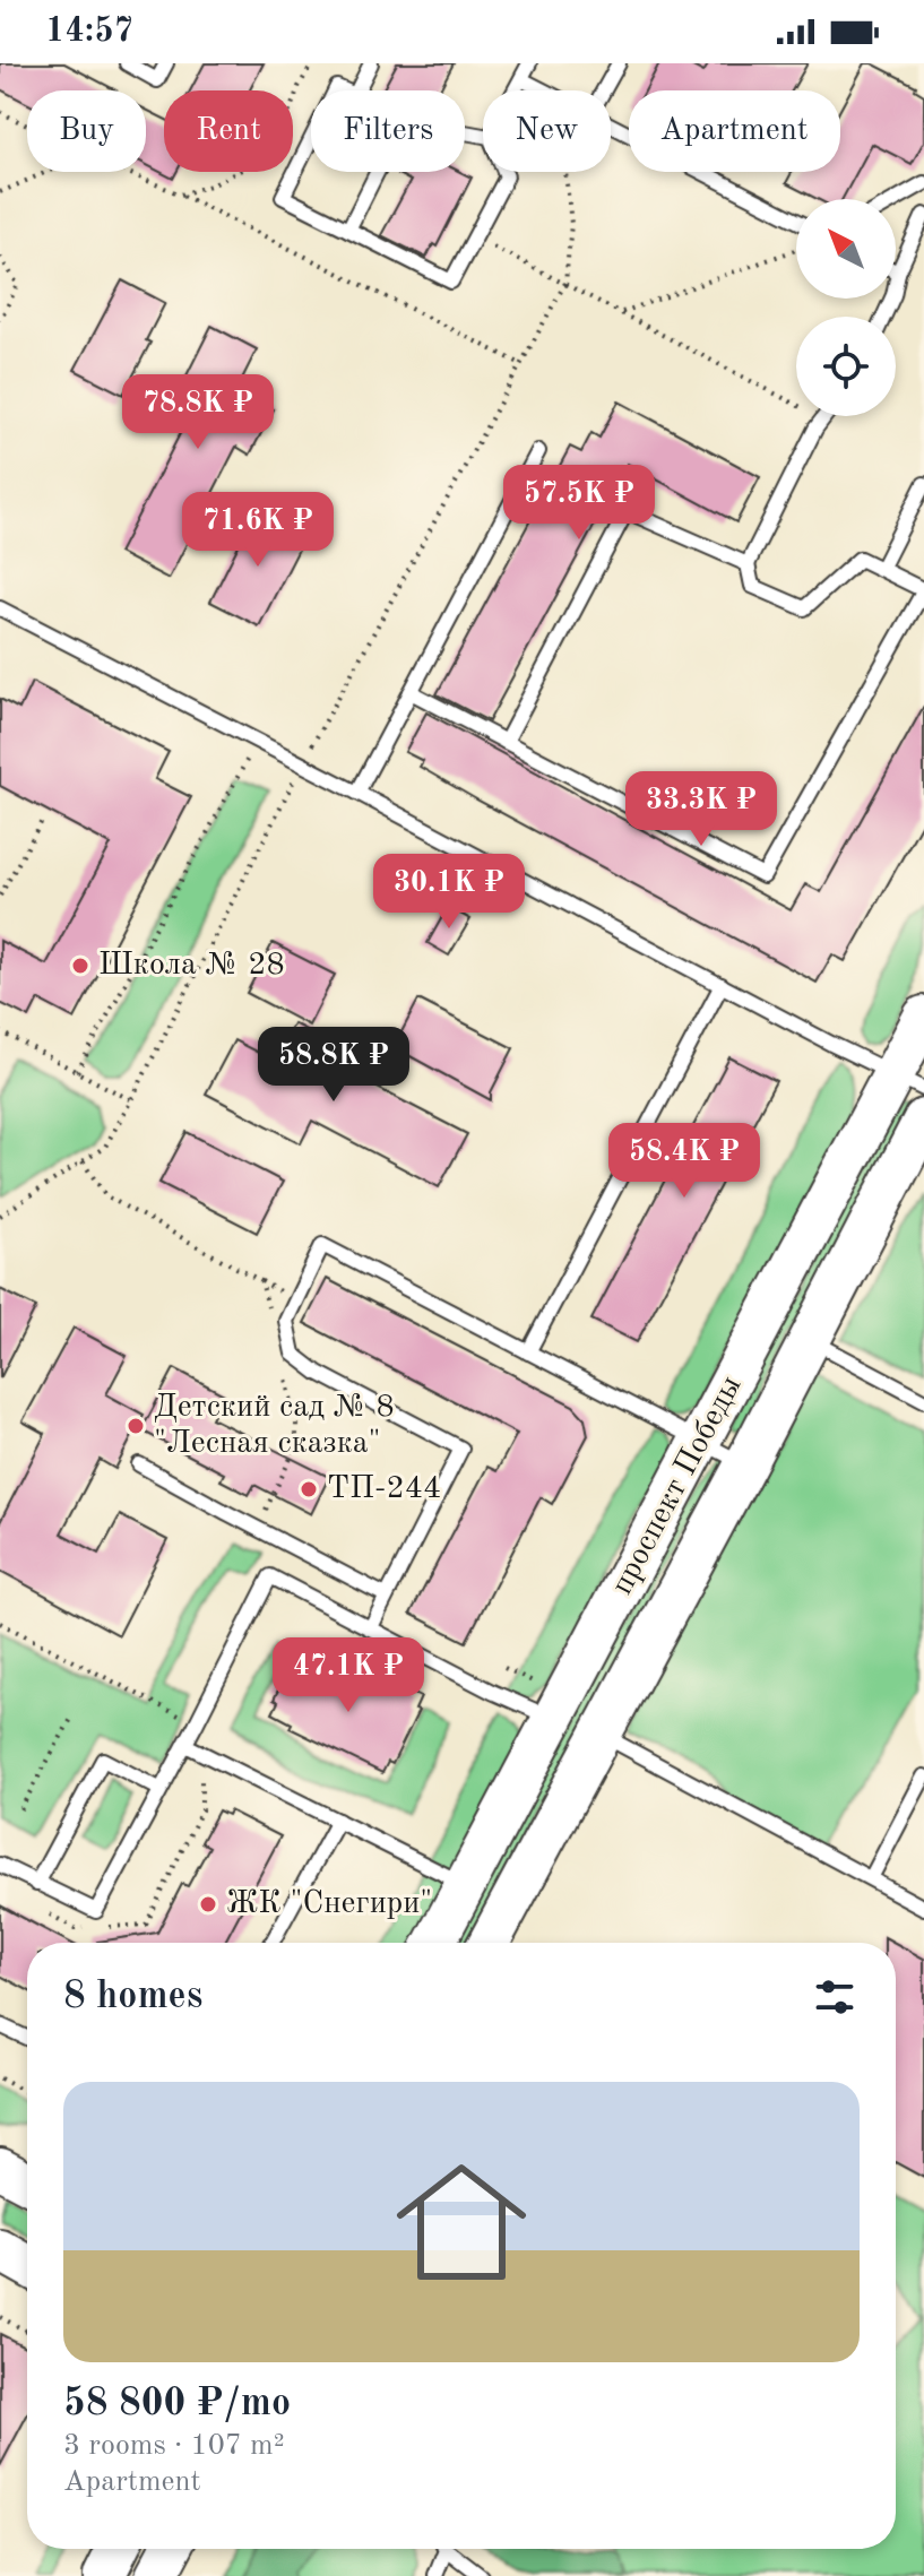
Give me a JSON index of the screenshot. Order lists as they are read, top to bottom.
{
  "streets": {
    "main road": ["проспект Победы"]
  },
  "places": [
    "Школа № 28",
    "Детский сад № 8 \"Лесная сказка\"",
    "ТП-244",
    "ЖК \"Снегири\""
  ],
  "north": "top left",
  "page": {
    "status": "14:57",
    "chip": [
      "Buy",
      "Rent",
      "Filters",
      "New",
      "Apartment"
    ],
    "price": [
      "78.8K ₽",
      "57.5K ₽",
      "71.6K ₽",
      "33.3K ₽",
      "30.1K ₽",
      "58.8K ₽",
      "58.4K ₽",
      "47.1K ₽"
    ],
    "heading": "8 homes",
    "list": [
      {
        "name": "58 800 ₽/mo",
        "note": "3 rooms · 107 m² · Apartment"
      }
    ]
  }
}
